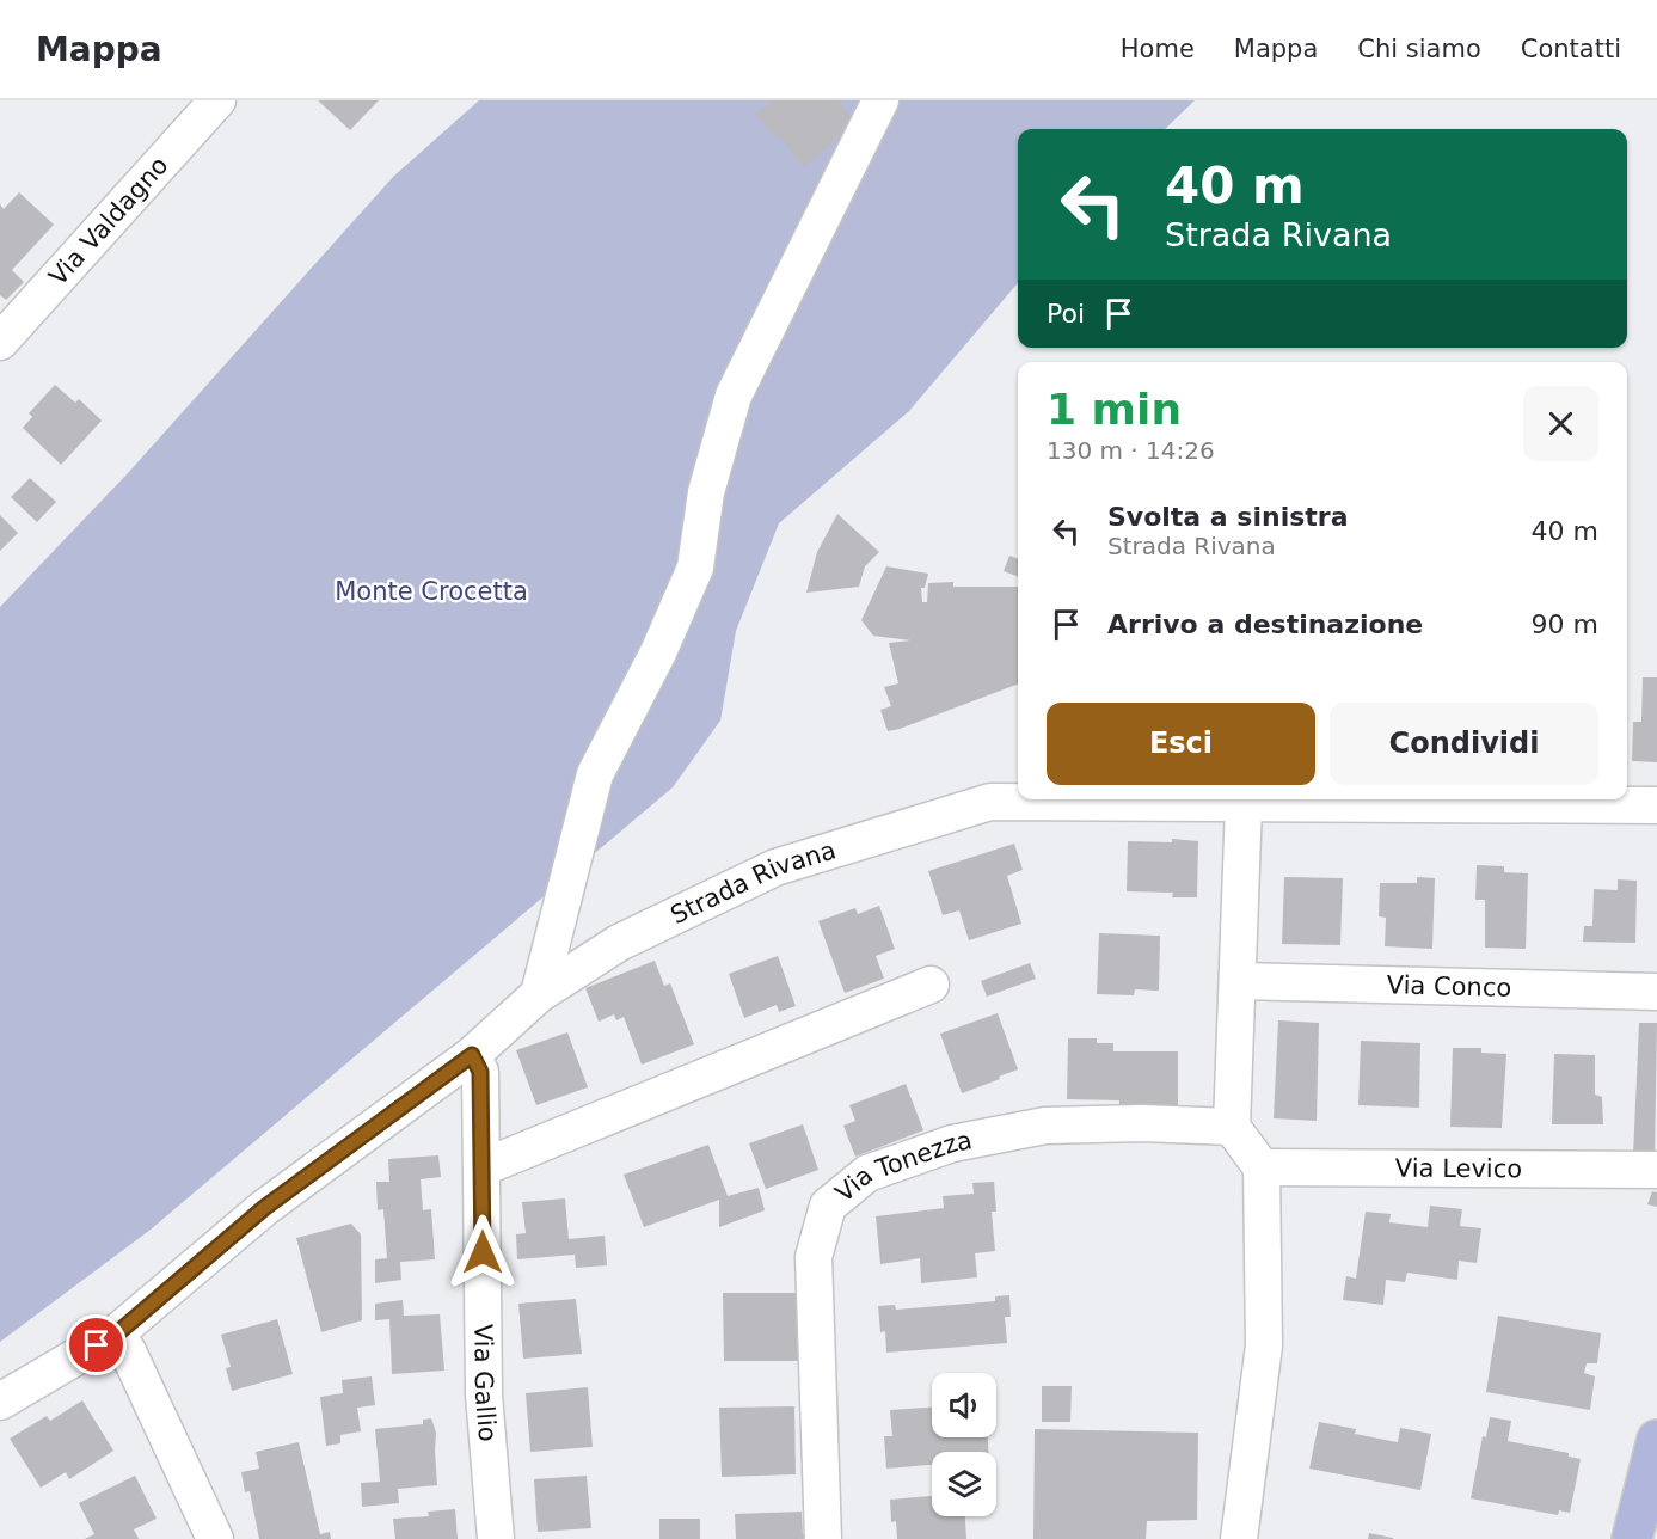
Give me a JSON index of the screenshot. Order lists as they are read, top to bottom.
{
  "streets": {
    "street": [
      "Via Valdagno",
      "Strada Rivana",
      "Via Conco",
      "Via Levico",
      "Via Tonezza",
      "Via Gallio"
    ]
  },
  "crossings": [
    ["Strada Rivana", "Via Gallio"]
  ],
  "parks": ["Monte Crocetta"],
  "page": {
    "header": "Mappa",
    "nav": [
      "Home",
      "Mappa",
      "Chi siamo",
      "Contatti"
    ],
    "turn": ["40 m", "Strada Rivana"],
    "then": "Poi",
    "heading": ["1 min", "130 m · 14:26"],
    "list": [
      {
        "name": "Svolta a sinistra",
        "note": "Strada Rivana",
        "value": "40 m"
      },
      {
        "name": "Arrivo a destinazione",
        "value": "90 m"
      }
    ],
    "buttons": ["Esci", "Condividi"]
  }
}
